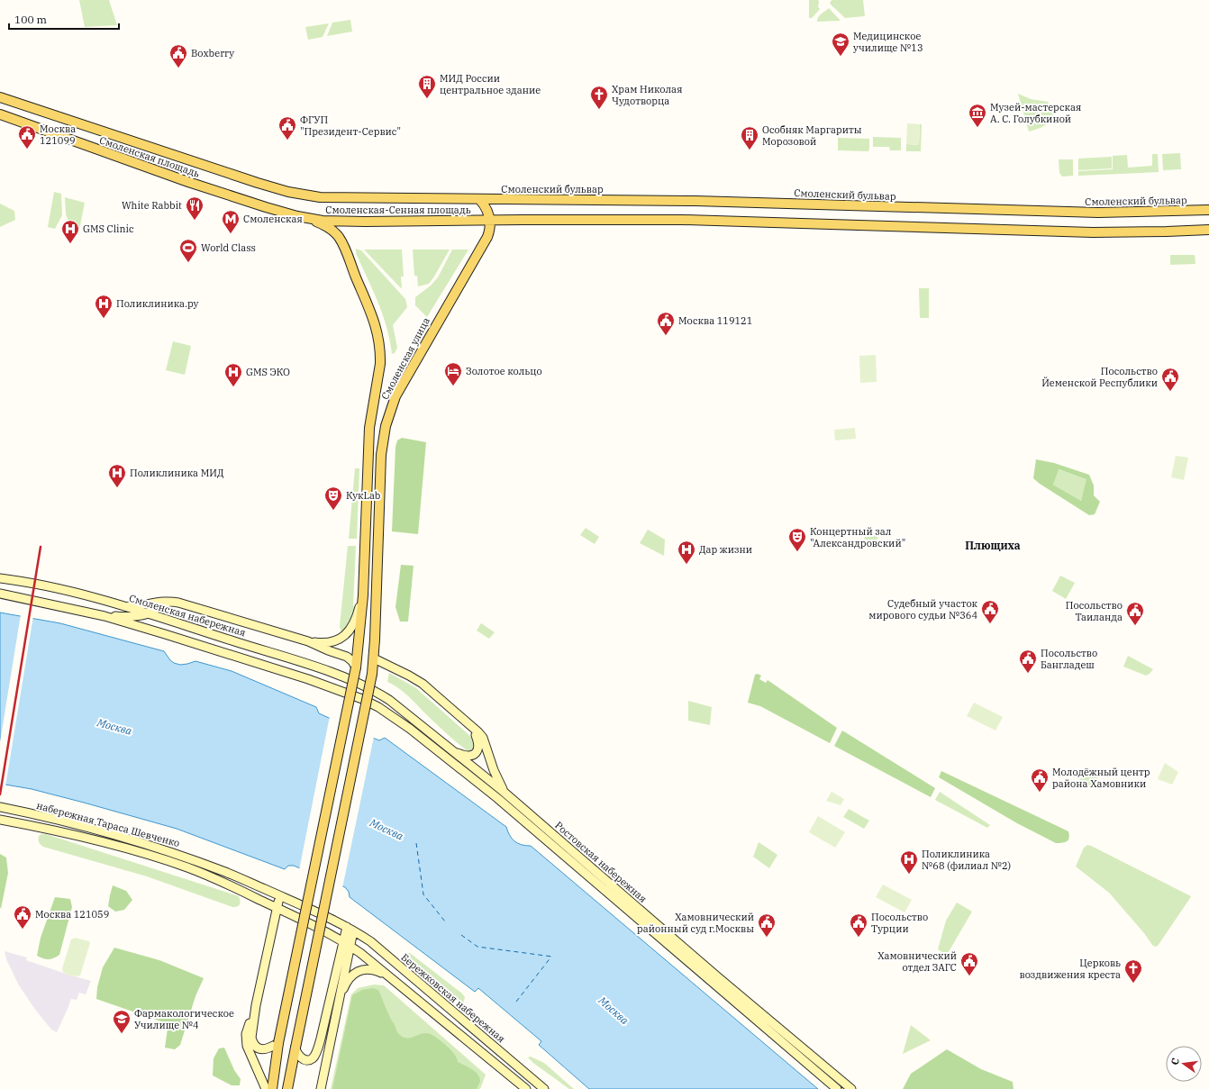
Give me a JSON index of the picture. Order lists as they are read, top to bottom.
{
  "streets": {
    "main road": [
      "Смоленская площадь",
      "Смоленский бульвар",
      "Смоленская-Сенная площадь",
      "Смоленская улица",
      "Смоленская набережная",
      "набережная Тараса Шевченко",
      "Ростовская набережная",
      "Бережковская набережная"
    ]
  },
  "crossings": [
    ["Смоленская площадь", "Смоленская-Сенная площадь"],
    ["Смоленский бульвар", "Смоленская-Сенная площадь"],
    ["Смоленская-Сенная площадь", "Смоленская улица"],
    ["Смоленская набережная", "Ростовская набережная"],
    ["набережная Тараса Шевченко", "Бережковская набережная"]
  ],
  "districts": ["Плющиха"],
  "water": ["Москва"],
  "places": {
    "school or university": ["Медицинское училище №13", "Фармакологическое Училище №4"],
    "public building": [
      "Boxberry",
      "ФГУП \"Президент-Сервис\"",
      "Москва 121099",
      "Москва 119121",
      "Посольство Йеменской Республики",
      "Судебный участок мирового судьи №364",
      "Посольство Таиланда",
      "Посольство Бангладеш",
      "Молодёжный центр района Хамовники",
      "Москва 121059",
      "Хамовнический районный суд г.Москвы",
      "Посольство Турции",
      "Хамовнический отдел ЗАГС"
    ],
    "building": ["МИД России центральное здание", "Особняк Маргариты Морозовой"],
    "church": ["Храм Николая Чудотворца", "Церковь воздвижения креста"],
    "museum": ["Музей-мастерская А. С. Голубкиной"],
    "restaurant": ["White Rabbit"],
    "metro station": ["Смоленская"],
    "hospital": [
      "GMS Clinic",
      "Поликлиника.ру",
      "GMS ЭКО",
      "Поликлиника МИД",
      "Дар жизни",
      "Поликлиника №68 (филиал №2)"
    ],
    "sports": ["World Class"],
    "hotel": ["Золотое кольцо"],
    "theatre": ["КукLab", "Концертный зал \"Александровский\""]
  },
  "scale_bar": "100 m",
  "north": "left"
}
